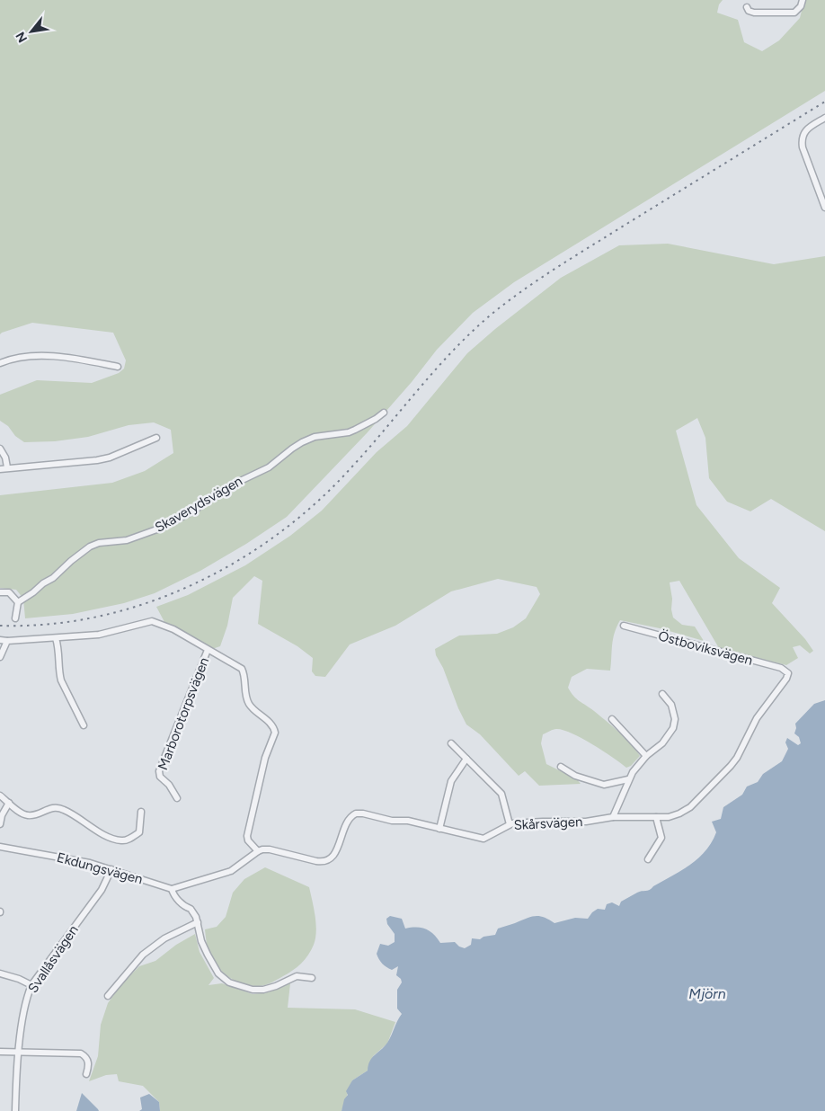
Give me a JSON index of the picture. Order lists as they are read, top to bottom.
{
  "streets": {
    "street": [
      "Skaverydsvägen",
      "Östboviksvägen",
      "Marborotorpsvägen",
      "Skårsvägen",
      "Ekdungsvägen",
      "Svallåsvägen"
    ]
  },
  "crossings": [
    ["Östboviksvägen", "Skårsvägen"],
    ["Ekdungsvägen", "Svallåsvägen"]
  ],
  "water": ["Mjörn"],
  "north": "bottom left"
}
